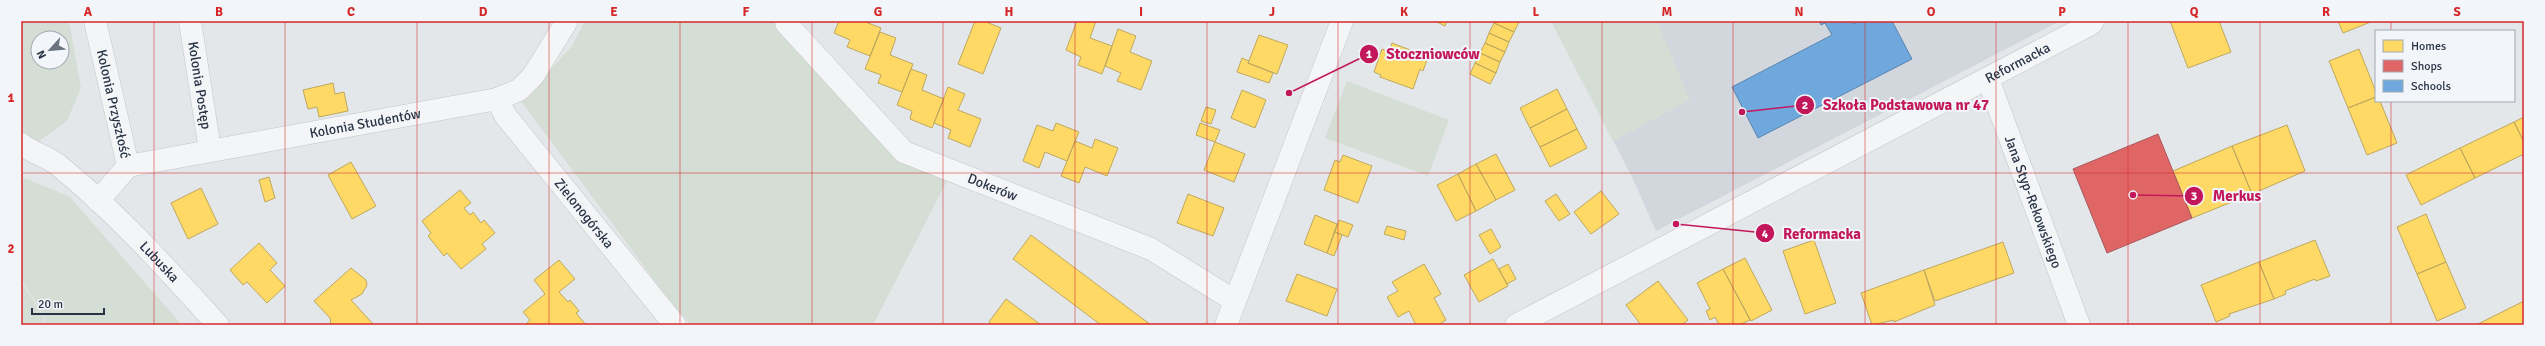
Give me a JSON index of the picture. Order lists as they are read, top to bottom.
{
  "streets": {
    "street": [
      "Reformacka",
      "Kolonia Postęp",
      "Kolonia Przyszłość",
      "Kolonia Studentów",
      "Dokerów",
      "Jana Styp-Rekowskiego",
      "Zielonogórska",
      "Lubuska"
    ]
  },
  "crossings": [
    ["Reformacka", "Jana Styp-Rekowskiego"],
    ["Kolonia Postęp", "Kolonia Studentów"],
    ["Kolonia Przyszłość", "Kolonia Studentów"],
    ["Kolonia Przyszłość", "Lubuska"],
    ["Kolonia Studentów", "Zielonogórska"]
  ],
  "places": [
    "Stoczniowców",
    "Szkoła Podstawowa nr 47",
    "Merkus",
    "Reformacka"
  ],
  "legend": ["Homes", "Shops", "Schools"],
  "scale_bar": "20 m",
  "north": "bottom left",
  "grid": {
    "columns": [
      "A",
      "B",
      "C",
      "D",
      "E",
      "F",
      "G",
      "H",
      "I",
      "J",
      "K",
      "L",
      "M",
      "N",
      "O",
      "P",
      "Q",
      "R",
      "S"
    ],
    "rows": ["1", "2"]
  }
}
